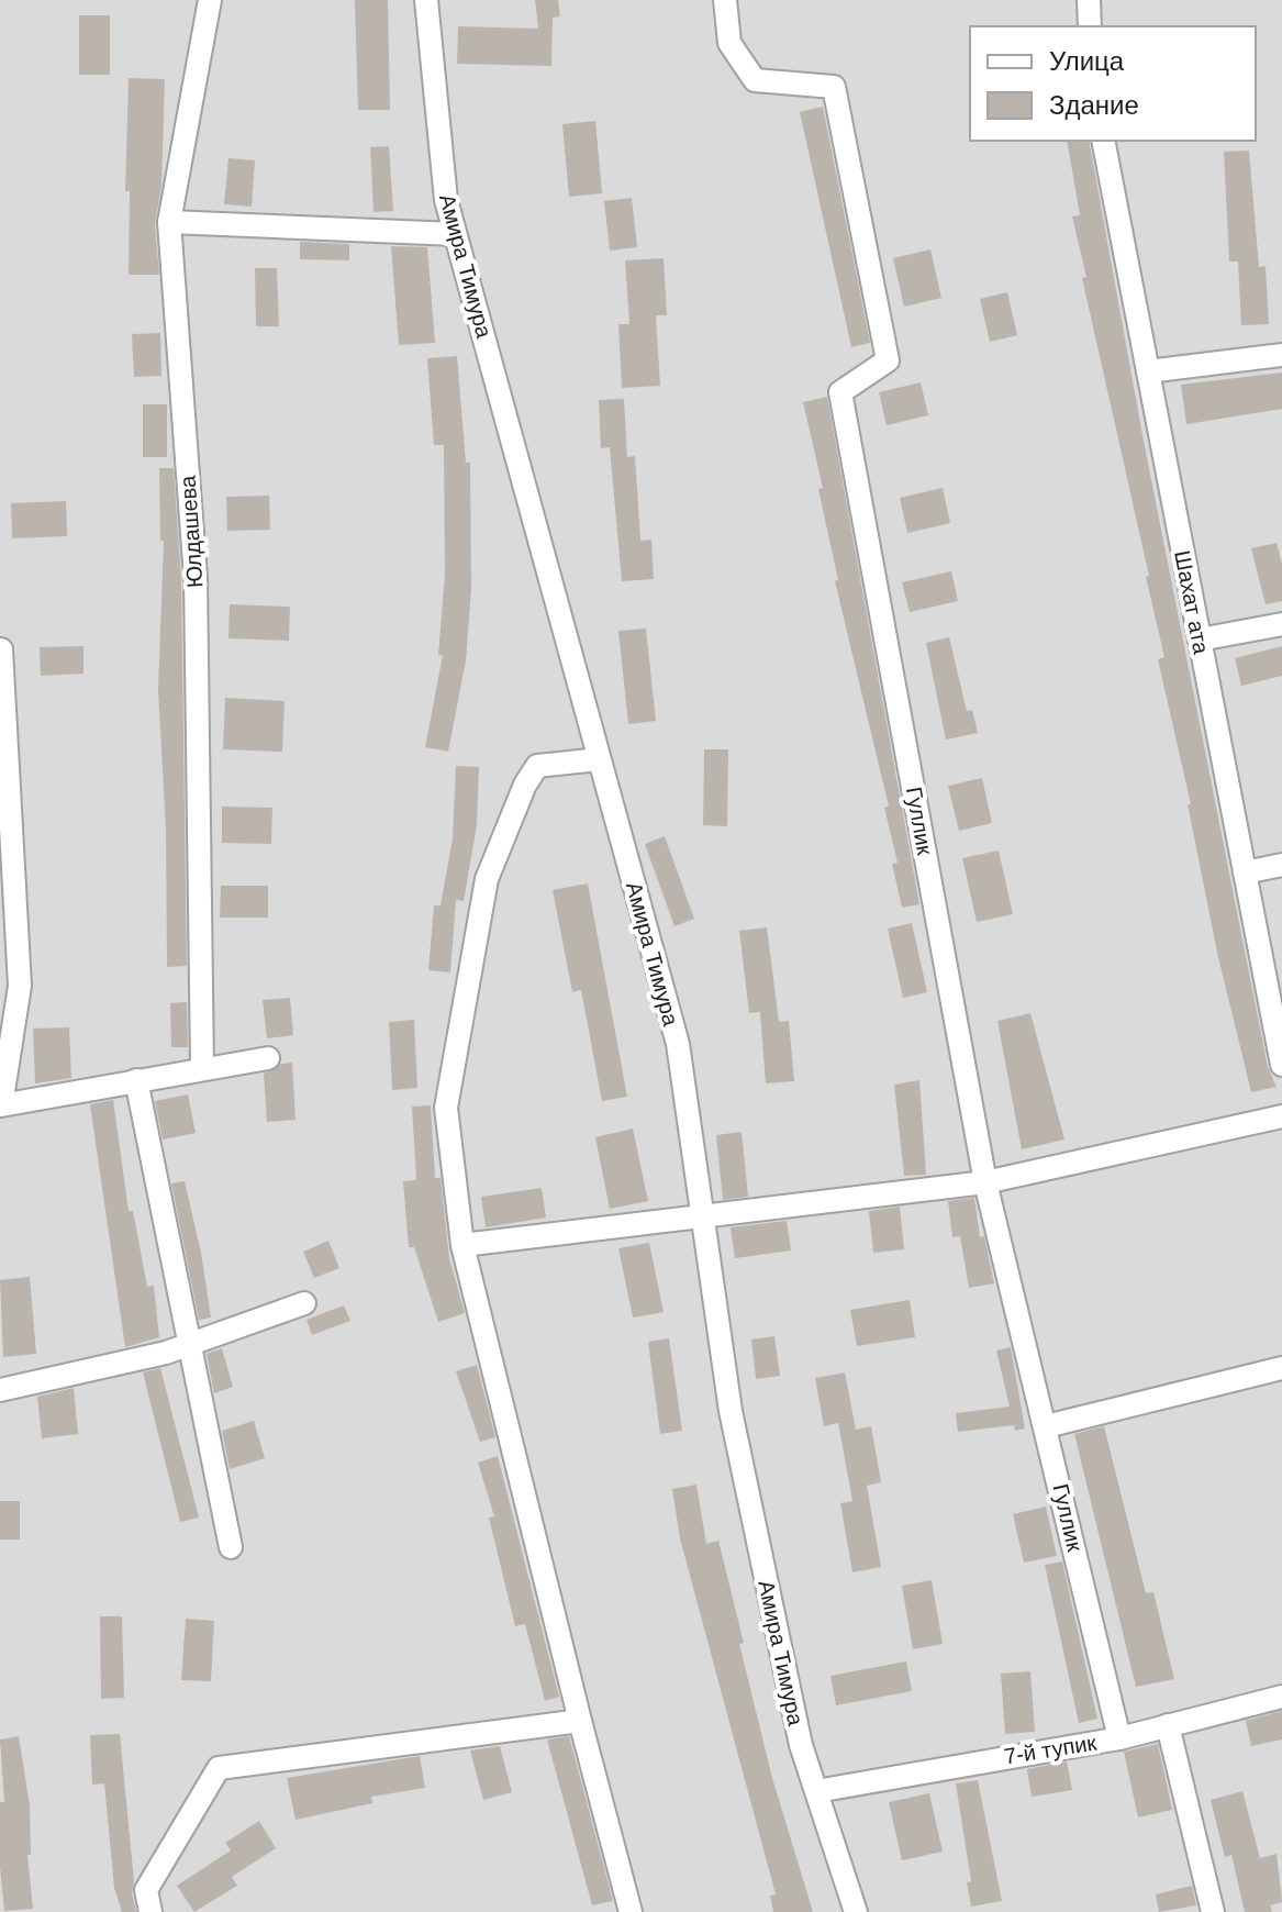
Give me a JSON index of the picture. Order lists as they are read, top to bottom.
{
  "streets": {
    "street": [
      "Амира Тимура",
      "Юлдашева",
      "Шахат ата",
      "Гуллик",
      "7-й тупик"
    ]
  },
  "crossings": [
    ["Амира Тимура", "7-й тупик"],
    ["Гуллик", "7-й тупик"]
  ],
  "legend": ["Улица", "Здание"]
}
